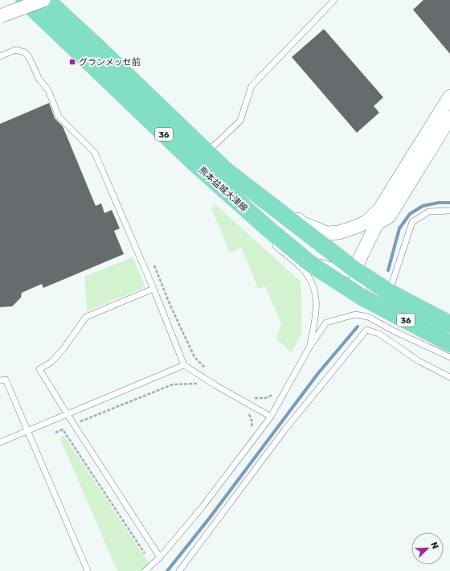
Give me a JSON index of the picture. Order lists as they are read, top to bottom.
{
  "streets": {
    "main road": ["36", "熊本益城大津線"]
  },
  "places": {
    "transit": ["グランメッセ前"]
  },
  "north": "top right"
}
